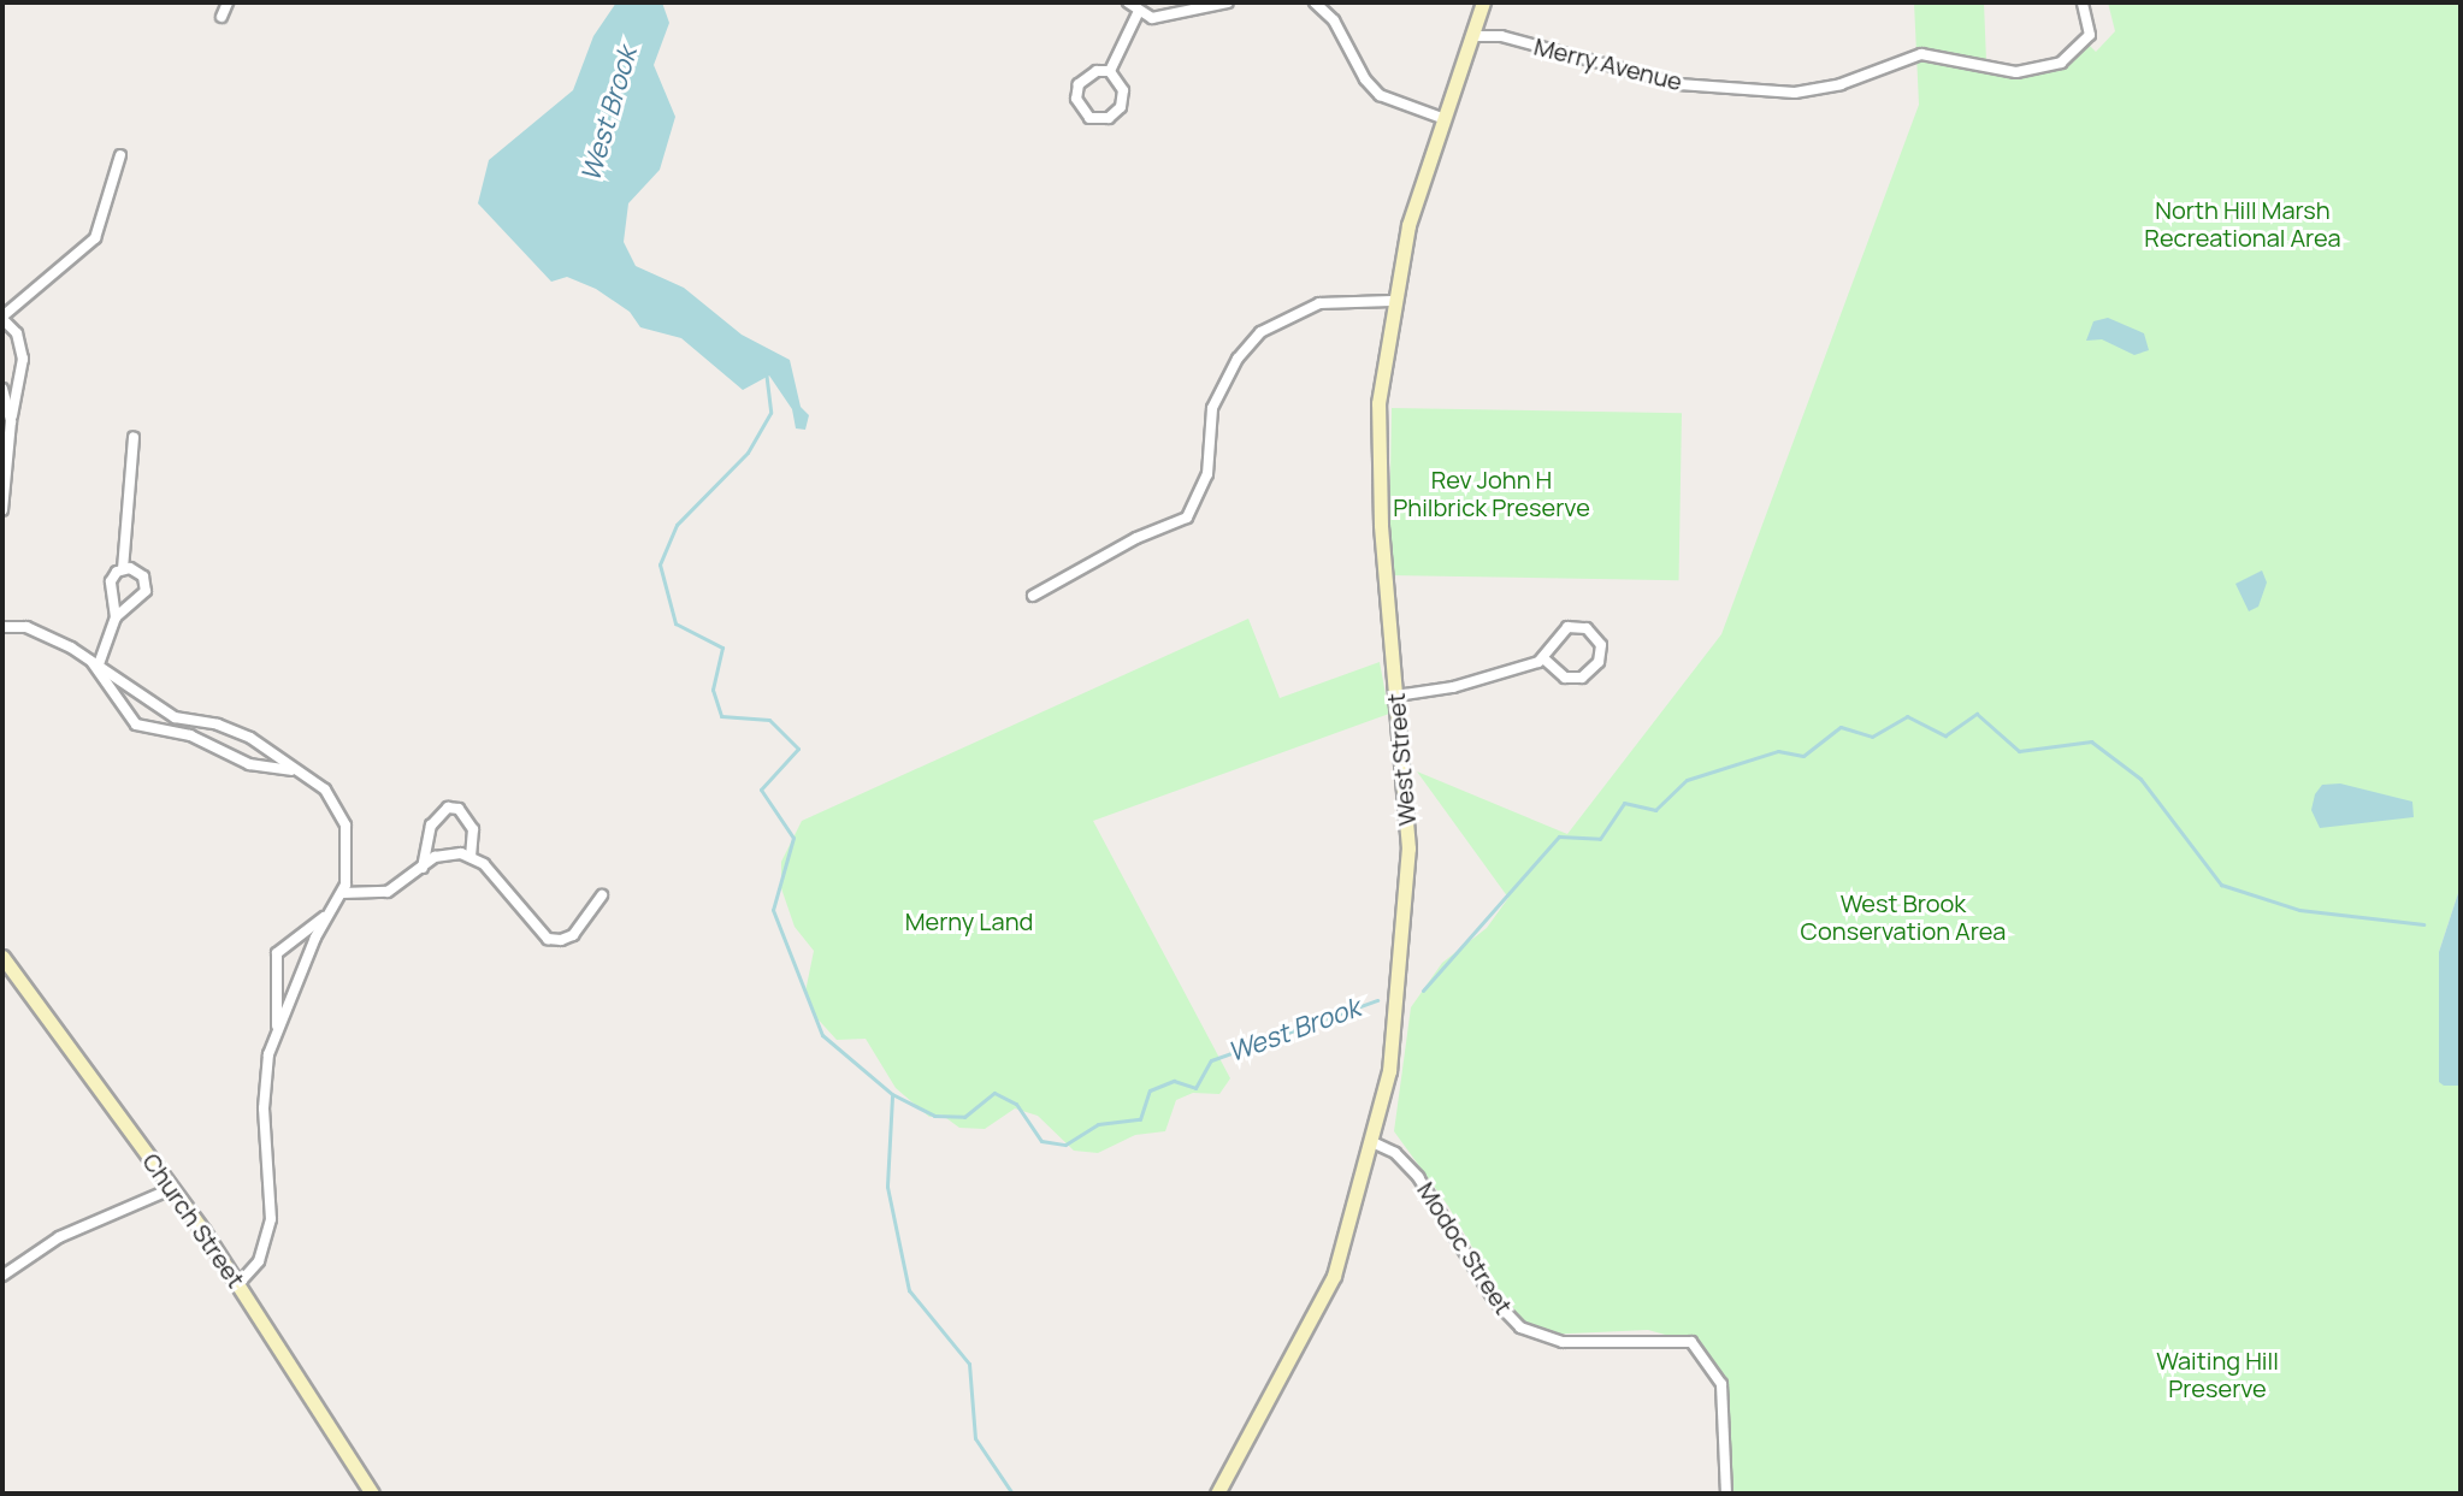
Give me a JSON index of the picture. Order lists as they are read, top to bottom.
{
  "streets": {
    "main road": ["West Street", "Church Street"],
    "street": ["Merry Avenue", "Modoc Street"]
  },
  "crossings": [
    ["Merry Avenue", "West Street"],
    ["West Street", "Modoc Street"]
  ],
  "water": ["West Brook"],
  "parks": [
    "North Hill Marsh Recreational Area",
    "Rev John H Philbrick Preserve",
    "West Brook Conservation Area",
    "Merny Land",
    "Waiting Hill Preserve"
  ]
}
